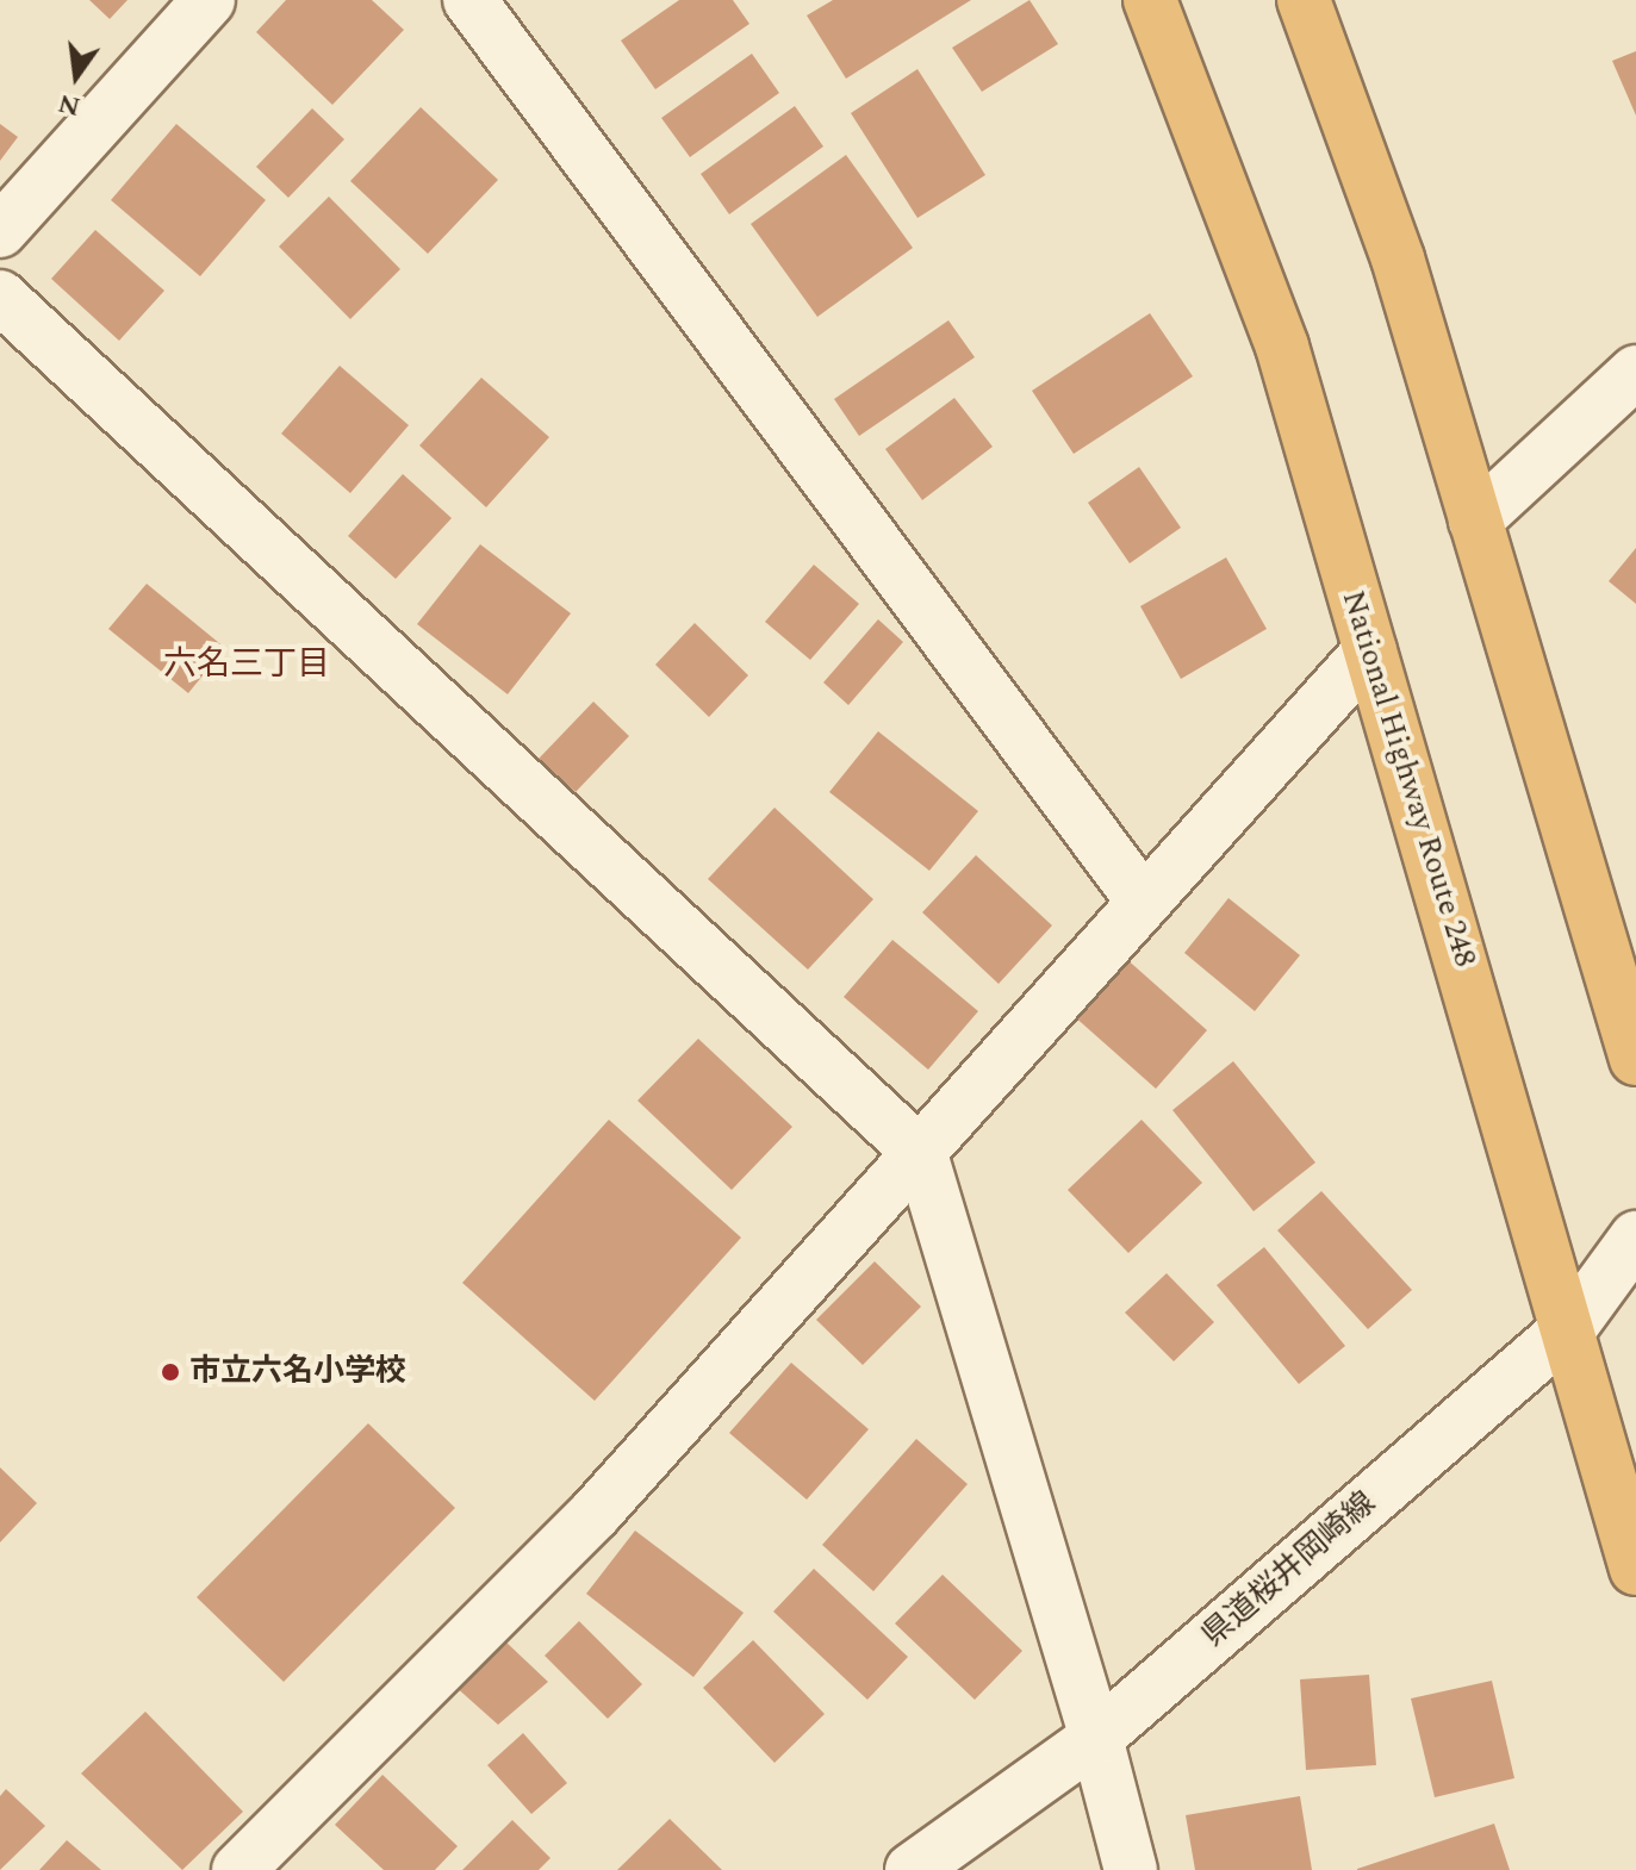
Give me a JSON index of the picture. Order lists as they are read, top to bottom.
{
  "streets": {
    "highway": ["National Highway Route 248"],
    "street": ["県道桜井岡崎線"]
  },
  "crossings": [
    ["National Highway Route 248", "県道桜井岡崎線"]
  ],
  "districts": ["六名三丁目"],
  "places": ["市立六名小学校"],
  "north": "bottom"
}
